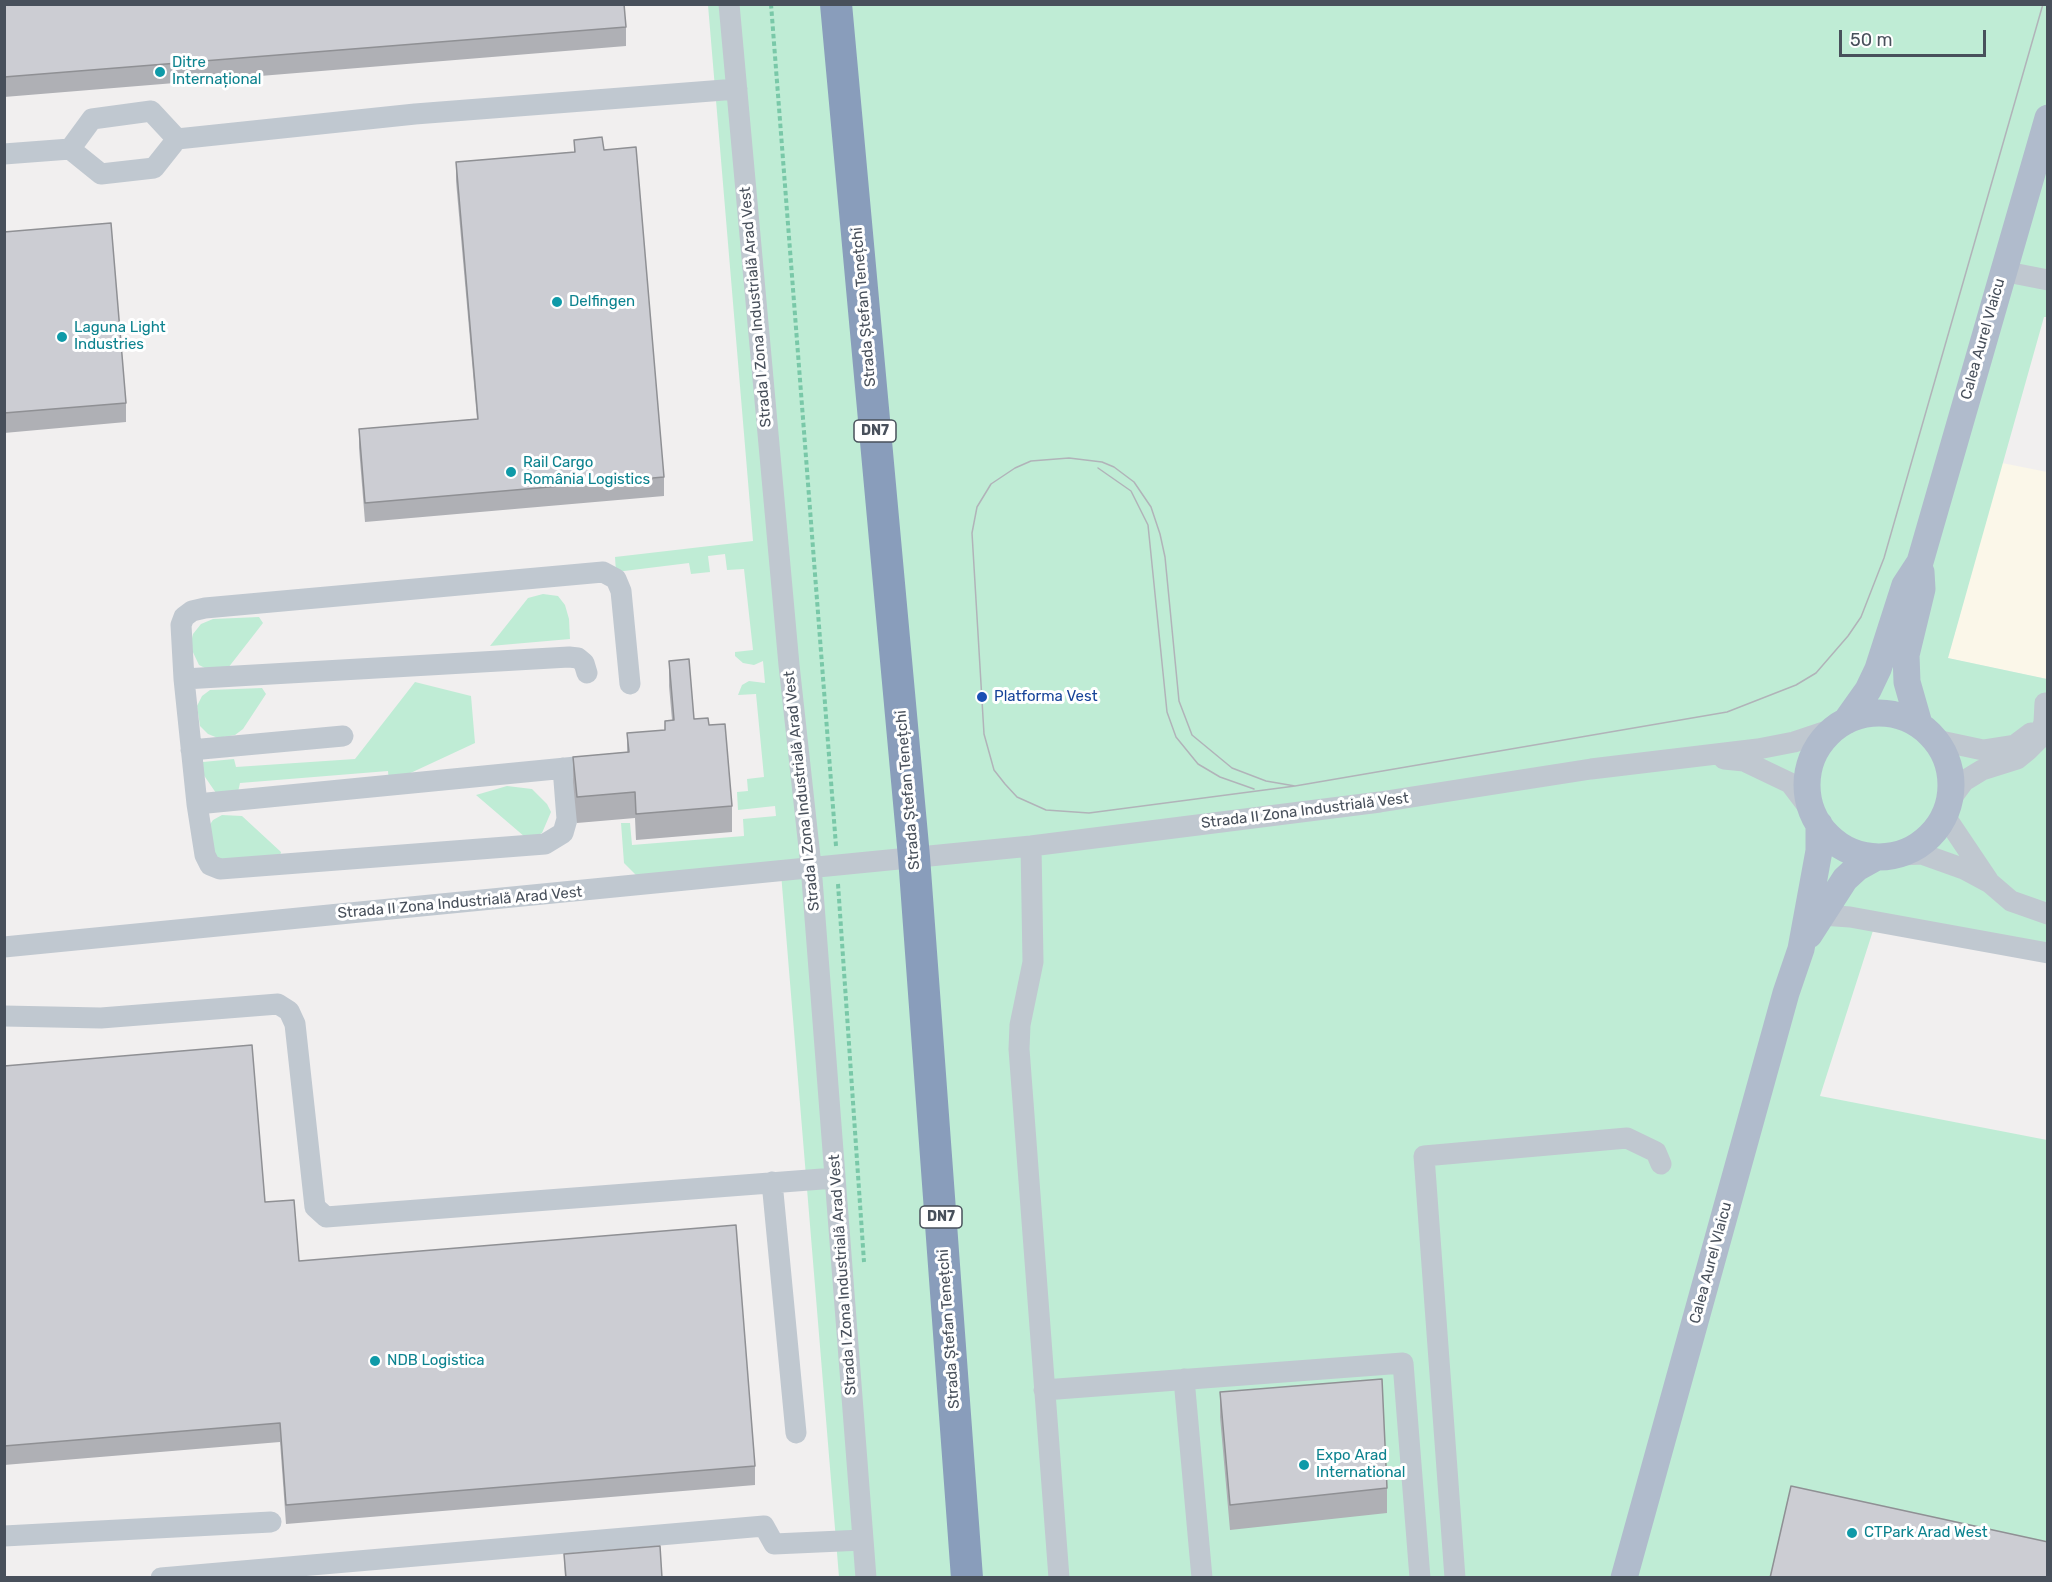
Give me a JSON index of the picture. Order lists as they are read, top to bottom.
{
  "streets": {
    "highway": ["Strada Ștefan Tenețchi", "DN7"],
    "main road": ["Calea Aurel Vlaicu"],
    "street": ["Strada I Zona Industrială Arad Vest", "Strada II Zona Industrială Vest", "Strada II Zona Industrială Arad Vest"]
  },
  "crossings": [
    ["Strada I Zona Industrială Arad Vest", "Strada II Zona Industrială Arad Vest"],
    ["Strada Ștefan Tenețchi", "Strada II Zona Industrială Vest"],
    ["Strada Ștefan Tenețchi", "Strada II Zona Industrială Arad Vest"],
    ["Calea Aurel Vlaicu", "Strada II Zona Industrială Vest"],
    ["Strada II Zona Industrială Vest", "Strada II Zona Industrială Arad Vest"]
  ],
  "places": [
    "Ditre Internațional",
    "Delfingen",
    "Laguna Light Industries",
    "Rail Cargo România Logistics",
    "Platforma Vest",
    "NDB Logistica",
    "Expo Arad International",
    "CTPark Arad West"
  ],
  "scale_bar": "50 m"
}
